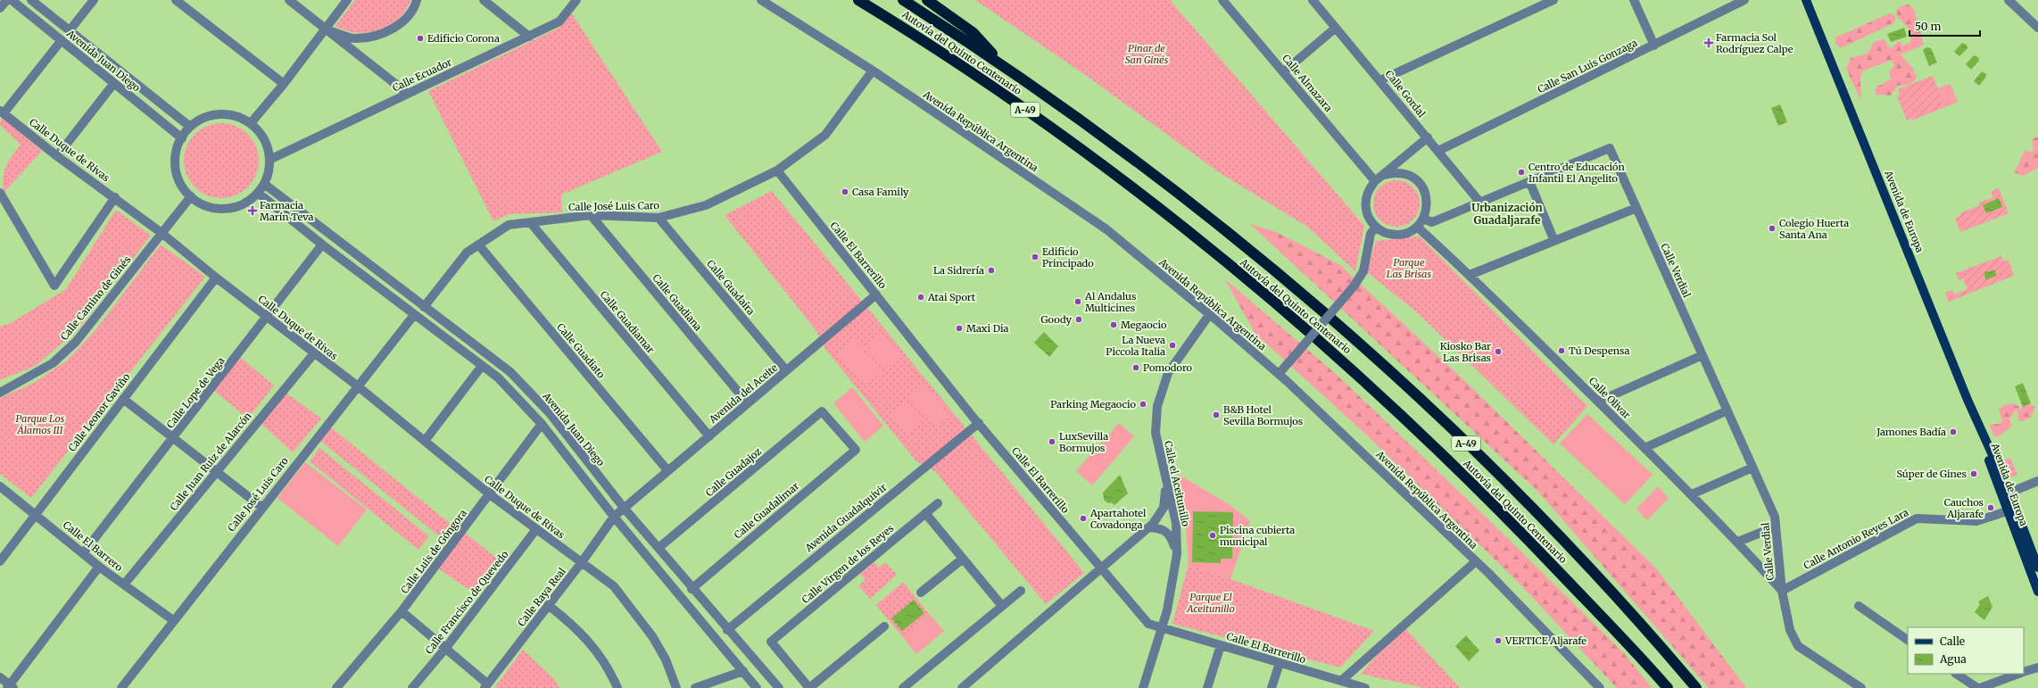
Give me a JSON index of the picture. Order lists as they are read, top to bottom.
{
  "streets": {
    "highway": ["Autovía del Quinto Centenario", "A-49"],
    "main road": ["Avenida de Europa"],
    "street": [
      "Avenida Juan Diego",
      "Calle San Luis Gonzaga",
      "Calle Ecuador",
      "Calle Almazara",
      "Calle Gordal",
      "Avenida República Argentina",
      "Calle Duque de Rivas",
      "Calle José Luis Caro",
      "Calle El Barrerillo",
      "Calle Verdial",
      "Calle Guadaíra",
      "Calle Camino de Ginés",
      "Calle Guadiana",
      "Calle Guadiamar",
      "Calle Guadiato",
      "Calle Lope de Vega",
      "Avenida del Aceite",
      "Calle Olivar",
      "Calle Leonor Gaviño",
      "Calle Juan Ruiz de Alarcón",
      "Calle Guadajoz",
      "Calle el Aceitunillo",
      "Calle Guadalimar",
      "Avenida Guadalquivir",
      "Calle Antonio Reyes Lara",
      "Calle El Barrero",
      "Calle Luis de Góngora",
      "Calle Virgen de los Reyes",
      "Calle Raya Real",
      "Calle Francisco de Quevedo"
    ]
  },
  "crossings": [
    ["Avenida Juan Diego", "Calle Ecuador"],
    ["Avenida Juan Diego", "Calle José Luis Caro"],
    ["Avenida Juan Diego", "Calle Camino de Ginés"],
    ["Avenida Juan Diego", "Avenida del Aceite"],
    ["Avenida Juan Diego", "Calle Guadajoz"],
    ["Avenida Juan Diego", "Calle Guadalimar"],
    ["Avenida Juan Diego", "Avenida Guadalquivir"],
    ["Calle San Luis Gonzaga", "Calle Gordal"],
    ["Calle Ecuador", "Calle Camino de Ginés"],
    ["Calle Almazara", "Calle Verdial"],
    ["Calle Almazara", "Calle Olivar"],
    ["Calle Gordal", "Calle Verdial"],
    ["Avenida República Argentina", "Calle José Luis Caro"],
    ["Avenida República Argentina", "Calle el Aceitunillo"],
    ["Calle Duque de Rivas", "Calle José Luis Caro"],
    ["Calle Duque de Rivas", "Calle Camino de Ginés"],
    ["Calle Duque de Rivas", "Calle Lope de Vega"],
    ["Calle Duque de Rivas", "Calle Leonor Gaviño"],
    ["Calle Duque de Rivas", "Calle Juan Ruiz de Alarcón"],
    ["Calle Duque de Rivas", "Calle Luis de Góngora"],
    ["Calle Duque de Rivas", "Calle Raya Real"],
    ["Calle Duque de Rivas", "Calle Francisco de Quevedo"],
    ["Calle José Luis Caro", "Calle El Barrerillo"],
    ["Calle José Luis Caro", "Calle Guadaíra"],
    ["Calle José Luis Caro", "Calle Guadiana"],
    ["Calle José Luis Caro", "Calle Guadiamar"],
    ["Calle José Luis Caro", "Calle Guadiato"],
    ["Calle José Luis Caro", "Calle El Barrero"],
    ["Avenida de Europa", "Calle Antonio Reyes Lara"],
    ["Calle El Barrerillo", "Avenida del Aceite"],
    ["Calle El Barrerillo", "Calle el Aceitunillo"],
    ["Calle El Barrerillo", "Avenida Guadalquivir"],
    ["Calle Verdial", "Calle Olivar"],
    ["Calle Verdial", "Calle Antonio Reyes Lara"],
    ["Calle Guadaíra", "Avenida del Aceite"],
    ["Calle Guadiana", "Avenida del Aceite"],
    ["Calle Guadiamar", "Avenida del Aceite"],
    ["Calle Guadiato", "Avenida del Aceite"],
    ["Calle Lope de Vega", "Calle El Barrero"],
    ["Avenida del Aceite", "Calle Raya Real"],
    ["Calle Olivar", "Calle Antonio Reyes Lara"],
    ["Calle Leonor Gaviño", "Calle El Barrero"],
    ["Calle Juan Ruiz de Alarcón", "Calle El Barrero"],
    ["Calle Guadajoz", "Calle Guadalimar"]
  ],
  "districts": ["Urbanización Guadaljarafe"],
  "parks": [
    "Pinar de San Ginés",
    "Parque Las Brisas",
    "Parque Los Álamos III",
    "Parque El Aceitunillo"
  ],
  "places": {
    "other": [
      "Edificio Corona",
      "Centro de Educación Infantil El Angelito",
      "Casa Family",
      "Colegio Huerta Santa Ana",
      "Edificio Principado",
      "La Sidrería",
      "Atai Sport",
      "Al Andalus Multicines",
      "Goody",
      "Megaocio",
      "Maxi Dia",
      "La Nueva Piccola Italia",
      "Tú Despensa",
      "Kiosko Bar Las Brisas",
      "Pomodoro",
      "Parking Megaocio",
      "B&B Hotel Sevilla Bormujos",
      "Jamones Badía",
      "LuxSevilla Bormujos",
      "Súper de Gines",
      "Cauchos Aljarafe",
      "Apartahotel Covadonga",
      "Piscina cubierta municipal",
      "VERTICE Aljarafe"
    ],
    "health": ["Farmacia Sol Rodríguez Calpe", "Farmacia Marín Teva"]
  },
  "legend": ["Calle", "Agua"],
  "scale_bar": "50 m"
}
